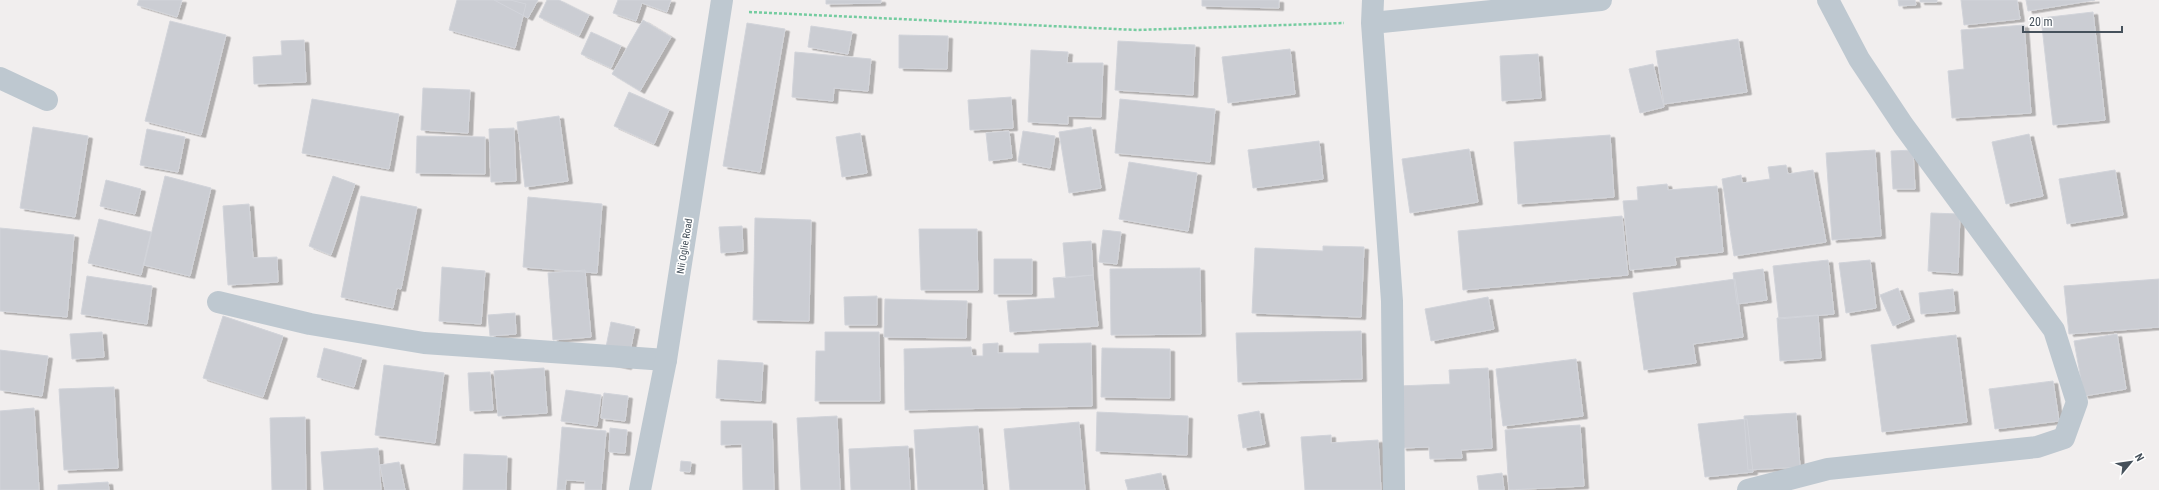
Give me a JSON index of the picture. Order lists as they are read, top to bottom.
{
  "streets": {
    "street": ["Nii Oglie Road"]
  },
  "scale_bar": "20 m",
  "north": "top right"
}
